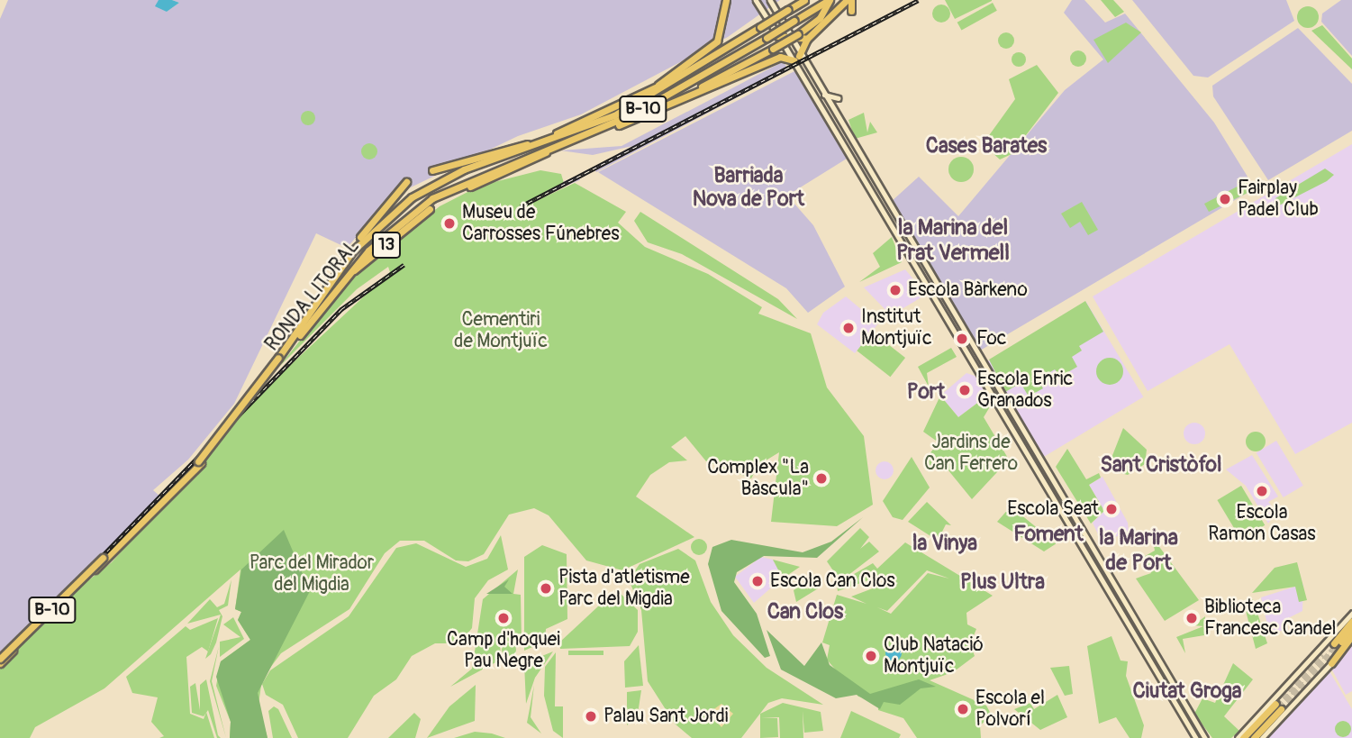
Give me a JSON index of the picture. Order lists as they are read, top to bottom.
{
  "streets": {
    "highway": ["B-10", "13", "RONDA LITORAL"]
  },
  "crossings": [
    ["13", "RONDA LITORAL"]
  ],
  "districts": [
    "Cases Barates",
    "Barriada Nova de Port",
    "la Marina del Prat Vermell",
    "Port",
    "Sant Cristòfol",
    "Foment",
    "la Marina de Port",
    "la Vinya",
    "Plus Ultra",
    "Can Clos",
    "Ciutat Groga"
  ],
  "parks": ["Cementiri de Montjuïc", "Jardins de Can Ferrero", "Parc del Mirador del Migdia"],
  "places": [
    "Fairplay Padel Club",
    "Museu de Carrosses Fúnebres",
    "Escola Bàrkeno",
    "Institut Montjuïc",
    "Foc",
    "Escola Enric Granados",
    "Complex \"La Bàscula\"",
    "Escola Ramon Casas",
    "Escola Seat",
    "Escola Can Clos",
    "Pista d'atletisme Parc del Migdia",
    "Camp d'hoquei Pau Negre",
    "Biblioteca Francesc Candel",
    "Club Natació Montjuïc",
    "Escola el Polvorí",
    "Palau Sant Jordi"
  ]
}
